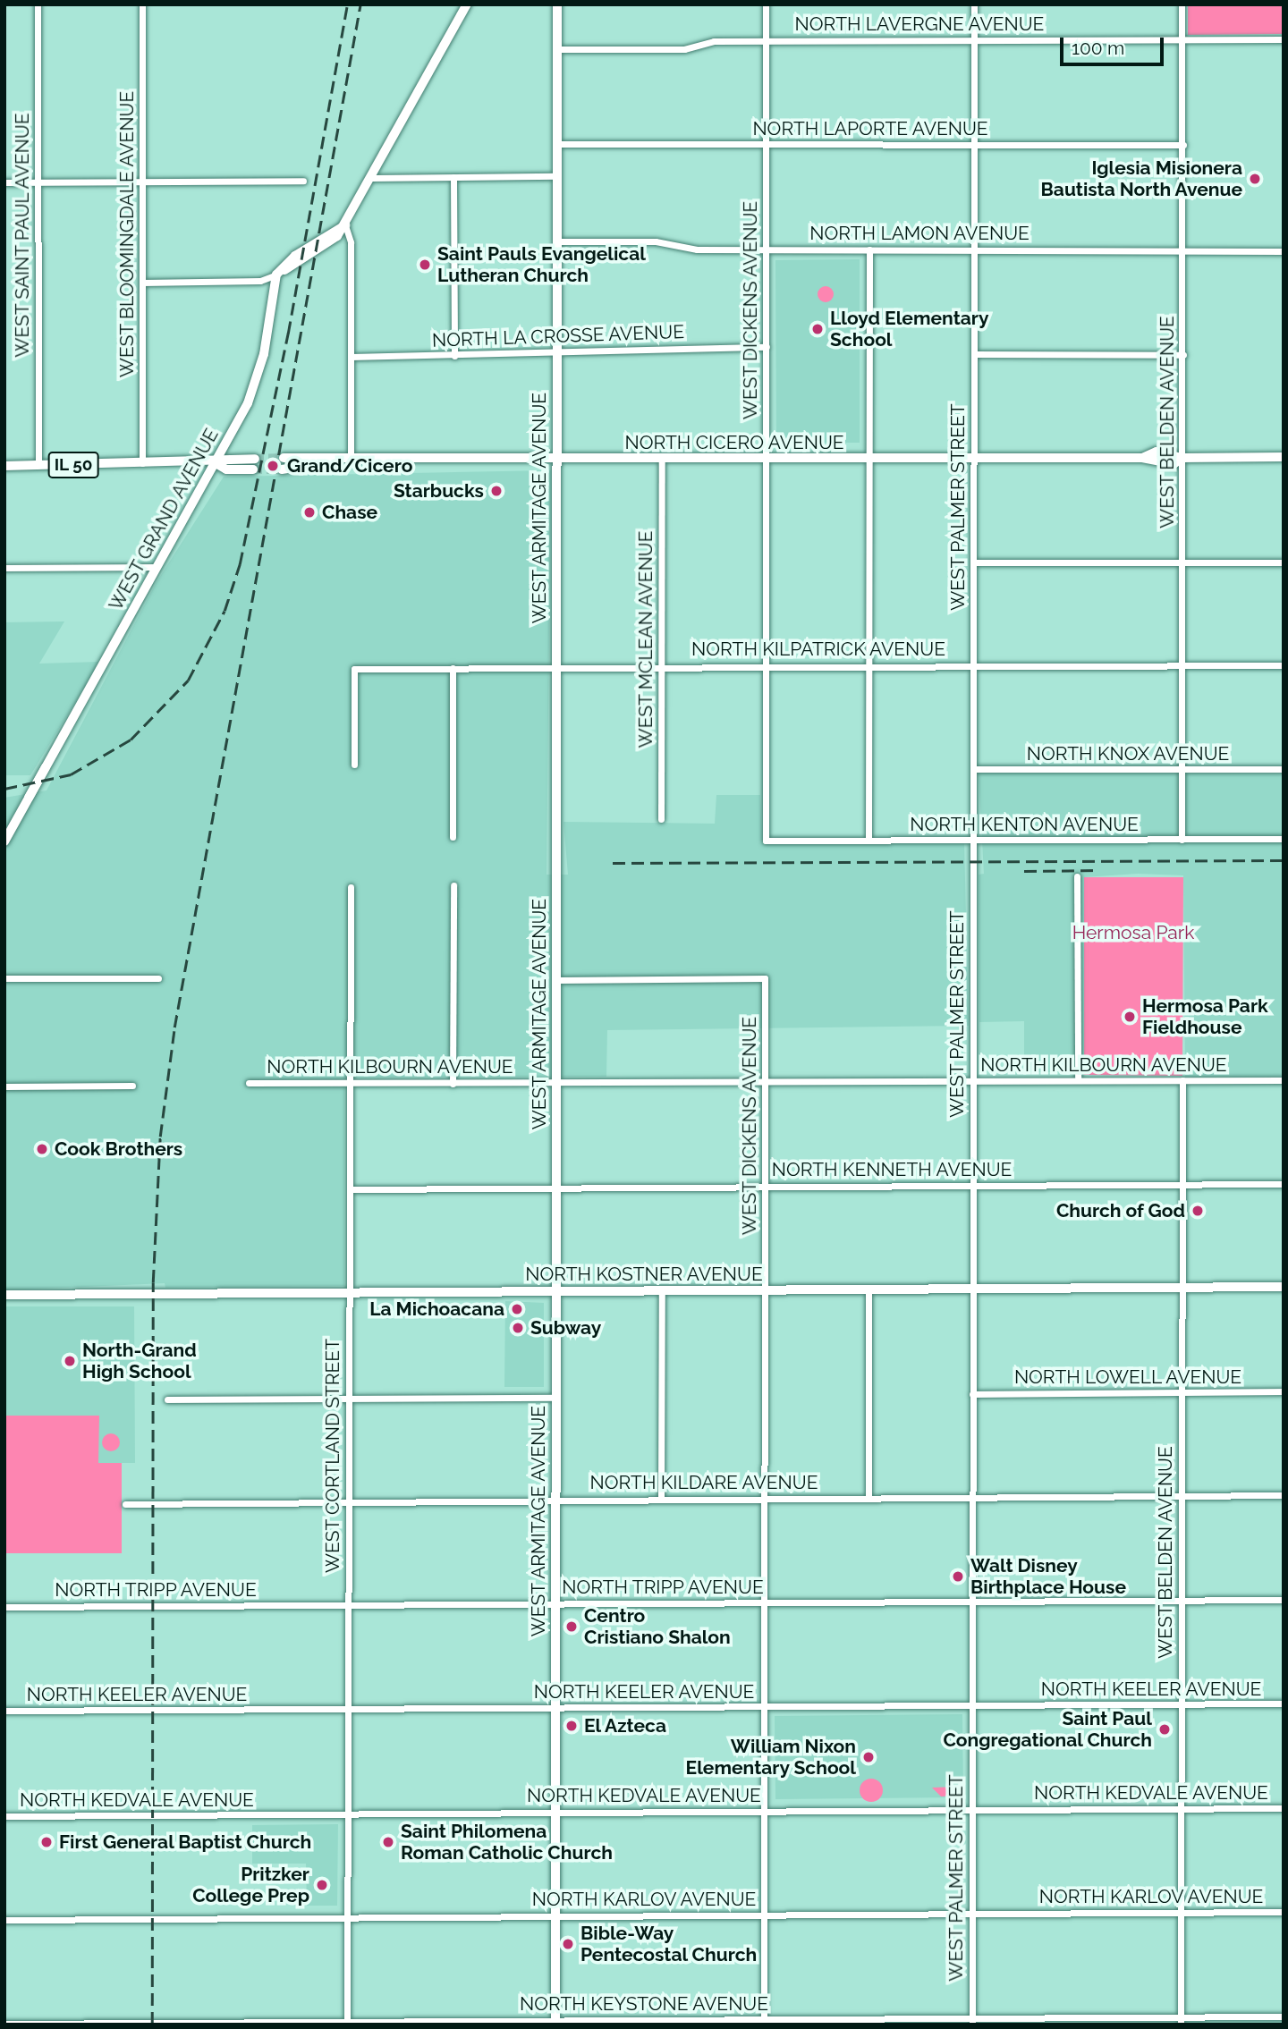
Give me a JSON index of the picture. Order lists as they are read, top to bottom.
{
  "streets": {
    "main road": [
      "NORTH CICERO AVENUE",
      "IL 50",
      "WEST ARMITAGE AVENUE",
      "WEST GRAND AVENUE",
      "NORTH KOSTNER AVENUE"
    ],
    "street": [
      "NORTH LAVERGNE AVENUE",
      "NORTH LAPORTE AVENUE",
      "NORTH LAMON AVENUE",
      "WEST BLOOMINGDALE AVENUE",
      "WEST SAINT PAUL AVENUE",
      "WEST DICKENS AVENUE",
      "NORTH LA CROSSE AVENUE",
      "WEST BELDEN AVENUE",
      "WEST PALMER STREET",
      "WEST MCLEAN AVENUE",
      "NORTH KILPATRICK AVENUE",
      "NORTH KNOX AVENUE",
      "NORTH KENTON AVENUE",
      "NORTH KILBOURN AVENUE",
      "NORTH KENNETH AVENUE",
      "NORTH LOWELL AVENUE",
      "WEST CORTLAND STREET",
      "NORTH KILDARE AVENUE",
      "NORTH TRIPP AVENUE",
      "NORTH KEELER AVENUE",
      "NORTH KEDVALE AVENUE",
      "NORTH KARLOV AVENUE",
      "NORTH KEYSTONE AVENUE"
    ]
  },
  "crossings": [
    ["NORTH LAVERGNE AVENUE", "WEST DICKENS AVENUE"],
    ["NORTH LAVERGNE AVENUE", "WEST BELDEN AVENUE"],
    ["NORTH LAVERGNE AVENUE", "WEST PALMER STREET"],
    ["NORTH LAVERGNE AVENUE", "WEST ARMITAGE AVENUE"],
    ["NORTH LAPORTE AVENUE", "WEST DICKENS AVENUE"],
    ["NORTH LAPORTE AVENUE", "WEST BELDEN AVENUE"],
    ["NORTH LAPORTE AVENUE", "WEST PALMER STREET"],
    ["NORTH LAPORTE AVENUE", "WEST ARMITAGE AVENUE"],
    ["NORTH LAMON AVENUE", "WEST DICKENS AVENUE"],
    ["NORTH LAMON AVENUE", "WEST BELDEN AVENUE"],
    ["NORTH LAMON AVENUE", "WEST PALMER STREET"],
    ["NORTH LAMON AVENUE", "WEST ARMITAGE AVENUE"],
    ["WEST BLOOMINGDALE AVENUE", "IL 50"],
    ["WEST SAINT PAUL AVENUE", "IL 50"],
    ["WEST DICKENS AVENUE", "NORTH LA CROSSE AVENUE"],
    ["WEST DICKENS AVENUE", "NORTH CICERO AVENUE"],
    ["WEST DICKENS AVENUE", "WEST ARMITAGE AVENUE"],
    ["WEST DICKENS AVENUE", "NORTH KILPATRICK AVENUE"],
    ["WEST DICKENS AVENUE", "NORTH KENTON AVENUE"],
    ["WEST DICKENS AVENUE", "NORTH KILBOURN AVENUE"],
    ["WEST DICKENS AVENUE", "NORTH KENNETH AVENUE"],
    ["WEST DICKENS AVENUE", "NORTH KOSTNER AVENUE"],
    ["WEST DICKENS AVENUE", "NORTH KILDARE AVENUE"],
    ["WEST DICKENS AVENUE", "NORTH TRIPP AVENUE"],
    ["WEST DICKENS AVENUE", "NORTH KEELER AVENUE"],
    ["WEST DICKENS AVENUE", "NORTH KEDVALE AVENUE"],
    ["WEST DICKENS AVENUE", "NORTH KARLOV AVENUE"],
    ["WEST DICKENS AVENUE", "NORTH KEYSTONE AVENUE"],
    ["NORTH LA CROSSE AVENUE", "WEST ARMITAGE AVENUE"],
    ["WEST BELDEN AVENUE", "NORTH CICERO AVENUE"],
    ["WEST BELDEN AVENUE", "NORTH KILPATRICK AVENUE"],
    ["WEST BELDEN AVENUE", "NORTH KNOX AVENUE"],
    ["WEST BELDEN AVENUE", "NORTH KENTON AVENUE"],
    ["WEST BELDEN AVENUE", "NORTH KILBOURN AVENUE"],
    ["WEST BELDEN AVENUE", "NORTH KENNETH AVENUE"],
    ["WEST BELDEN AVENUE", "NORTH KOSTNER AVENUE"],
    ["WEST BELDEN AVENUE", "NORTH LOWELL AVENUE"],
    ["WEST BELDEN AVENUE", "NORTH KILDARE AVENUE"],
    ["WEST BELDEN AVENUE", "NORTH TRIPP AVENUE"],
    ["WEST BELDEN AVENUE", "NORTH KEELER AVENUE"],
    ["WEST BELDEN AVENUE", "NORTH KEDVALE AVENUE"],
    ["WEST BELDEN AVENUE", "NORTH KARLOV AVENUE"],
    ["WEST BELDEN AVENUE", "NORTH KEYSTONE AVENUE"],
    ["NORTH CICERO AVENUE", "WEST PALMER STREET"],
    ["NORTH CICERO AVENUE", "WEST ARMITAGE AVENUE"],
    ["NORTH CICERO AVENUE", "WEST MCLEAN AVENUE"],
    ["IL 50", "WEST GRAND AVENUE"],
    ["WEST PALMER STREET", "NORTH KILPATRICK AVENUE"],
    ["WEST PALMER STREET", "NORTH KNOX AVENUE"],
    ["WEST PALMER STREET", "NORTH KENTON AVENUE"],
    ["WEST PALMER STREET", "NORTH KILBOURN AVENUE"],
    ["WEST PALMER STREET", "NORTH KENNETH AVENUE"],
    ["WEST PALMER STREET", "NORTH KOSTNER AVENUE"],
    ["WEST PALMER STREET", "NORTH LOWELL AVENUE"],
    ["WEST PALMER STREET", "NORTH KILDARE AVENUE"],
    ["WEST PALMER STREET", "NORTH TRIPP AVENUE"],
    ["WEST PALMER STREET", "NORTH KEELER AVENUE"],
    ["WEST PALMER STREET", "NORTH KEDVALE AVENUE"],
    ["WEST PALMER STREET", "NORTH KARLOV AVENUE"],
    ["WEST PALMER STREET", "NORTH KEYSTONE AVENUE"],
    ["WEST ARMITAGE AVENUE", "NORTH KILPATRICK AVENUE"],
    ["WEST ARMITAGE AVENUE", "NORTH KILBOURN AVENUE"],
    ["WEST ARMITAGE AVENUE", "NORTH KENNETH AVENUE"],
    ["WEST ARMITAGE AVENUE", "NORTH KOSTNER AVENUE"],
    ["WEST ARMITAGE AVENUE", "NORTH KILDARE AVENUE"],
    ["WEST ARMITAGE AVENUE", "NORTH TRIPP AVENUE"],
    ["WEST ARMITAGE AVENUE", "NORTH KEELER AVENUE"],
    ["WEST ARMITAGE AVENUE", "NORTH KEDVALE AVENUE"],
    ["WEST ARMITAGE AVENUE", "NORTH KARLOV AVENUE"],
    ["WEST ARMITAGE AVENUE", "NORTH KEYSTONE AVENUE"],
    ["WEST MCLEAN AVENUE", "NORTH KILPATRICK AVENUE"],
    ["NORTH KILBOURN AVENUE", "WEST CORTLAND STREET"],
    ["NORTH KENNETH AVENUE", "WEST CORTLAND STREET"],
    ["NORTH KOSTNER AVENUE", "WEST CORTLAND STREET"],
    ["WEST CORTLAND STREET", "NORTH KILDARE AVENUE"],
    ["WEST CORTLAND STREET", "NORTH TRIPP AVENUE"],
    ["WEST CORTLAND STREET", "NORTH KEELER AVENUE"],
    ["WEST CORTLAND STREET", "NORTH KEDVALE AVENUE"],
    ["WEST CORTLAND STREET", "NORTH KARLOV AVENUE"],
    ["WEST CORTLAND STREET", "NORTH KEYSTONE AVENUE"]
  ],
  "parks": ["Hermosa Park"],
  "places": [
    "Iglesia Misionera Bautista North Avenue",
    "Saint Pauls Evangelical Lutheran Church",
    "Lloyd Elementary School",
    "Grand/Cicero",
    "Starbucks",
    "Chase",
    "Hermosa Park Fieldhouse",
    "Cook Brothers",
    "Church of God",
    "La Michoacana",
    "Subway",
    "North-Grand High School",
    "Walt Disney Birthplace House",
    "Centro Cristiano Shalon",
    "El Azteca",
    "Saint Paul Congregational Church",
    "William Nixon Elementary School",
    "First General Baptist Church",
    "Saint Philomena Roman Catholic Church",
    "Pritzker College Prep",
    "Bible-Way Pentecostal Church"
  ],
  "scale_bar": "100 m"
}
